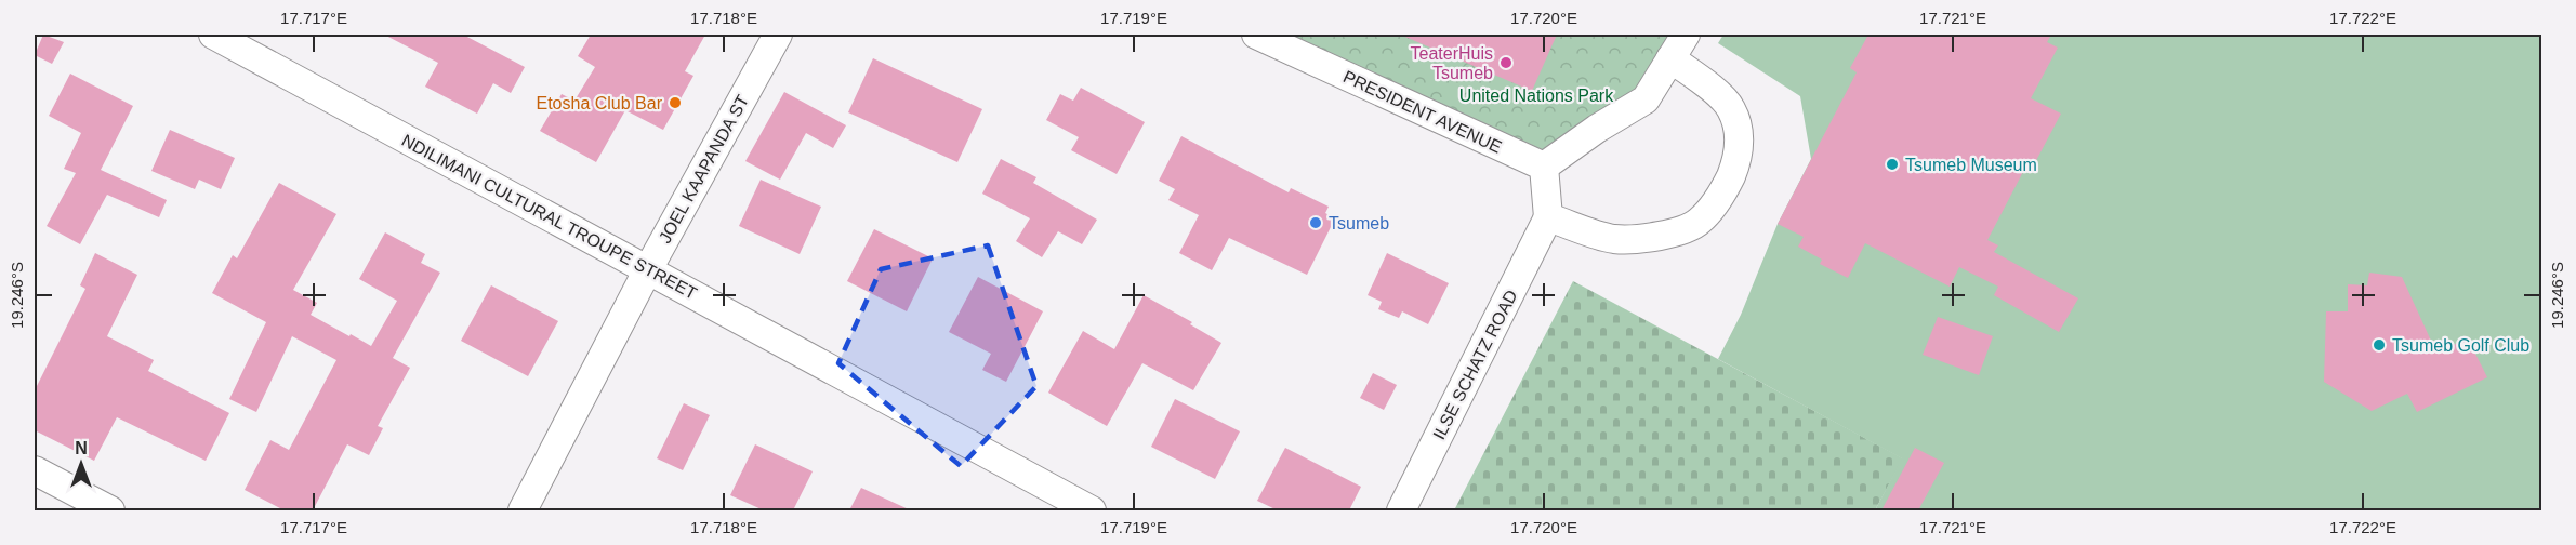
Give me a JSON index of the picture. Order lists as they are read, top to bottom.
{
  "streets": {
    "street": [
      "PRESIDENT AVENUE",
      "JOEL KAAPANDA ST",
      "NDILIMANI CULTURAL TROUPE STREET",
      "ILSE SCHATZ ROAD"
    ]
  },
  "crossings": [
    ["JOEL KAAPANDA ST", "NDILIMANI CULTURAL TROUPE STREET"]
  ],
  "parks": ["United Nations Park"],
  "places": [
    "TeaterHuis Tsumeb",
    "Etosha Club Bar",
    "Tsumeb Museum",
    "Tsumeb",
    "Tsumeb Golf Club"
  ],
  "north": "top",
  "coordinates": [
    "17.717°E",
    "17.718°E",
    "17.719°E",
    "17.720°E",
    "17.721°E",
    "17.722°E",
    "19.246°S"
  ]
}
